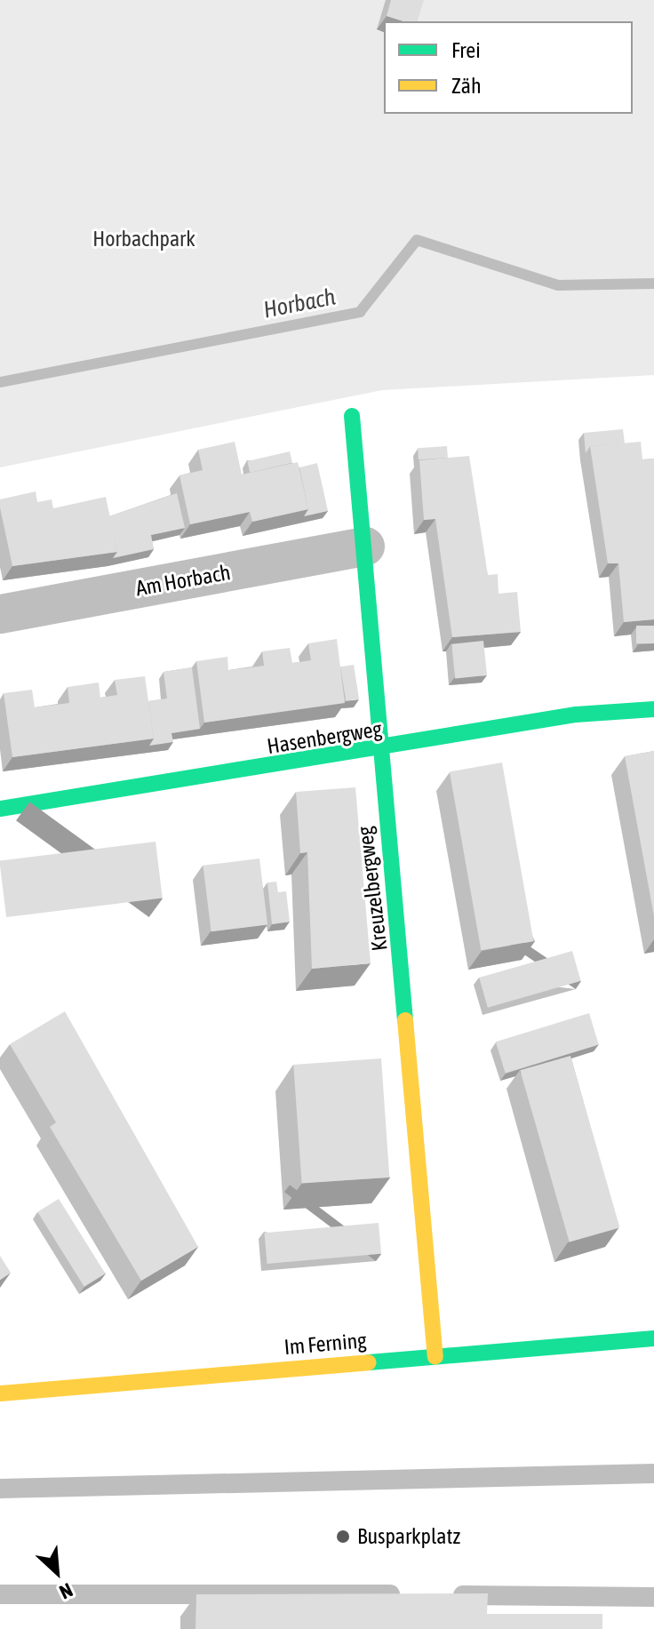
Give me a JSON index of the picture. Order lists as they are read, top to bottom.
{
  "streets": {
    "street": [
      "Am Horbach",
      "Hasenbergweg",
      "Kreuzelbergweg",
      "Im Ferning"
    ]
  },
  "crossings": [
    ["Am Horbach", "Kreuzelbergweg"],
    ["Hasenbergweg", "Kreuzelbergweg"],
    ["Kreuzelbergweg", "Im Ferning"]
  ],
  "water": ["Horbach"],
  "parks": ["Horbachpark"],
  "places": ["Busparkplatz"],
  "legend": ["Frei", "Zäh"],
  "north": "bottom right"
}
